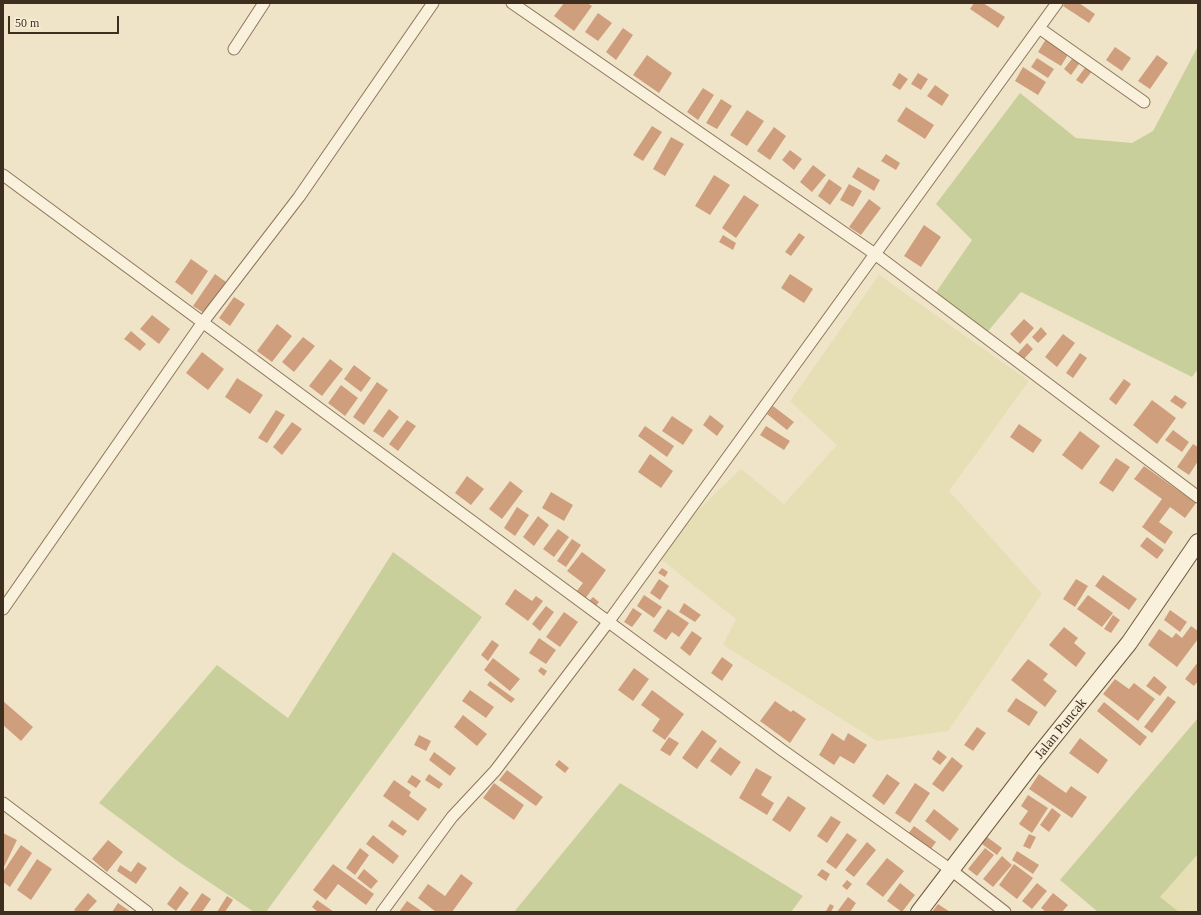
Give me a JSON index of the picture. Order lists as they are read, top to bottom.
{
  "streets": {
    "street": ["Jalan Puncak"]
  },
  "scale_bar": "50 m"
}
